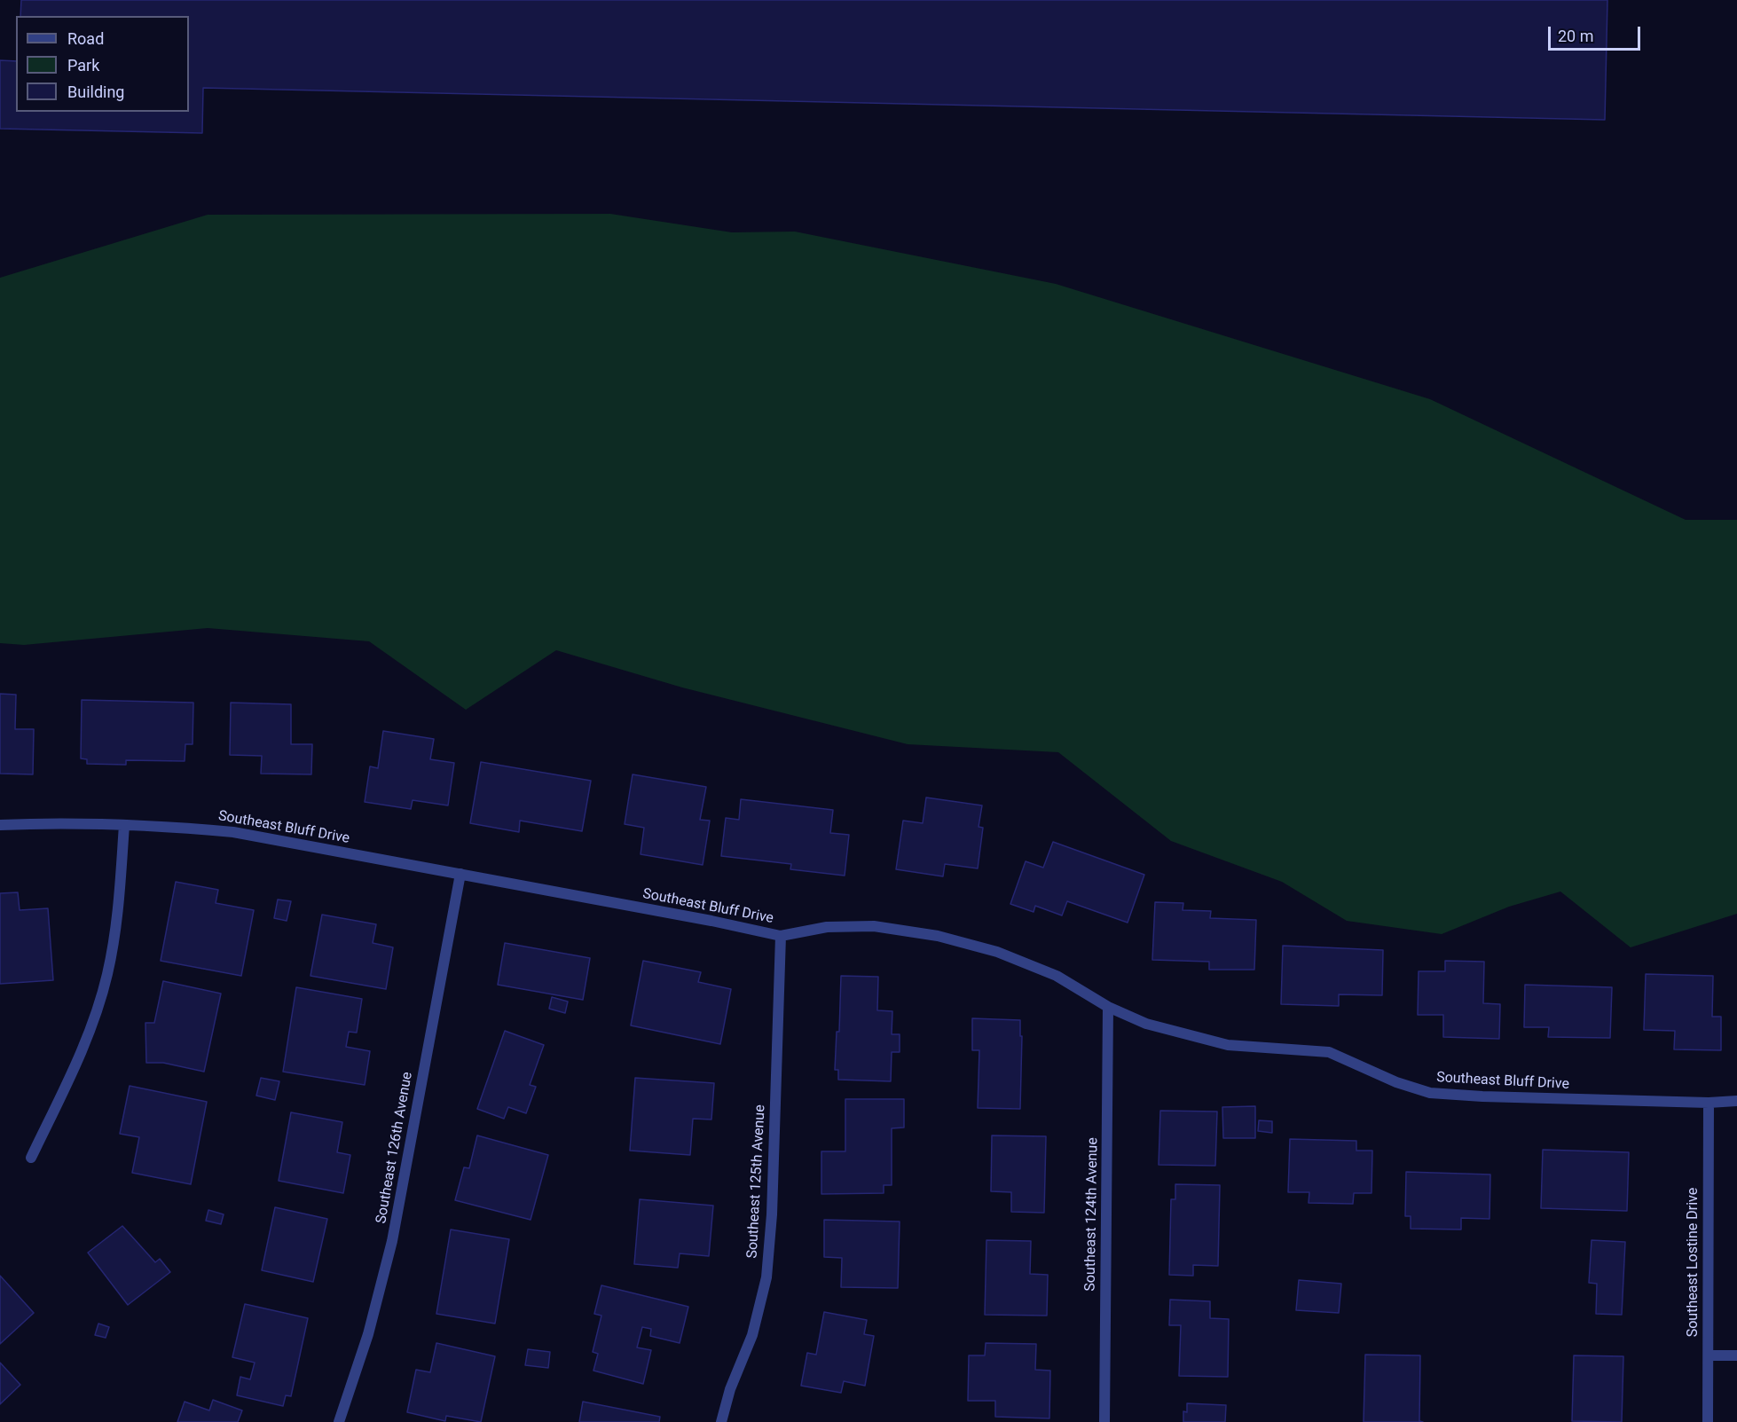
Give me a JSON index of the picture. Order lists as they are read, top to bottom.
{
  "streets": {
    "street": [
      "Southeast Bluff Drive",
      "Southeast 126th Avenue",
      "Southeast 125th Avenue",
      "Southeast 124th Avenue",
      "Southeast Lostine Drive"
    ]
  },
  "crossings": [
    ["Southeast Bluff Drive", "Southeast 126th Avenue"],
    ["Southeast Bluff Drive", "Southeast 125th Avenue"],
    ["Southeast Bluff Drive", "Southeast 124th Avenue"],
    ["Southeast Bluff Drive", "Southeast Lostine Drive"]
  ],
  "legend": ["Road", "Park", "Building"],
  "scale_bar": "20 m"
}
